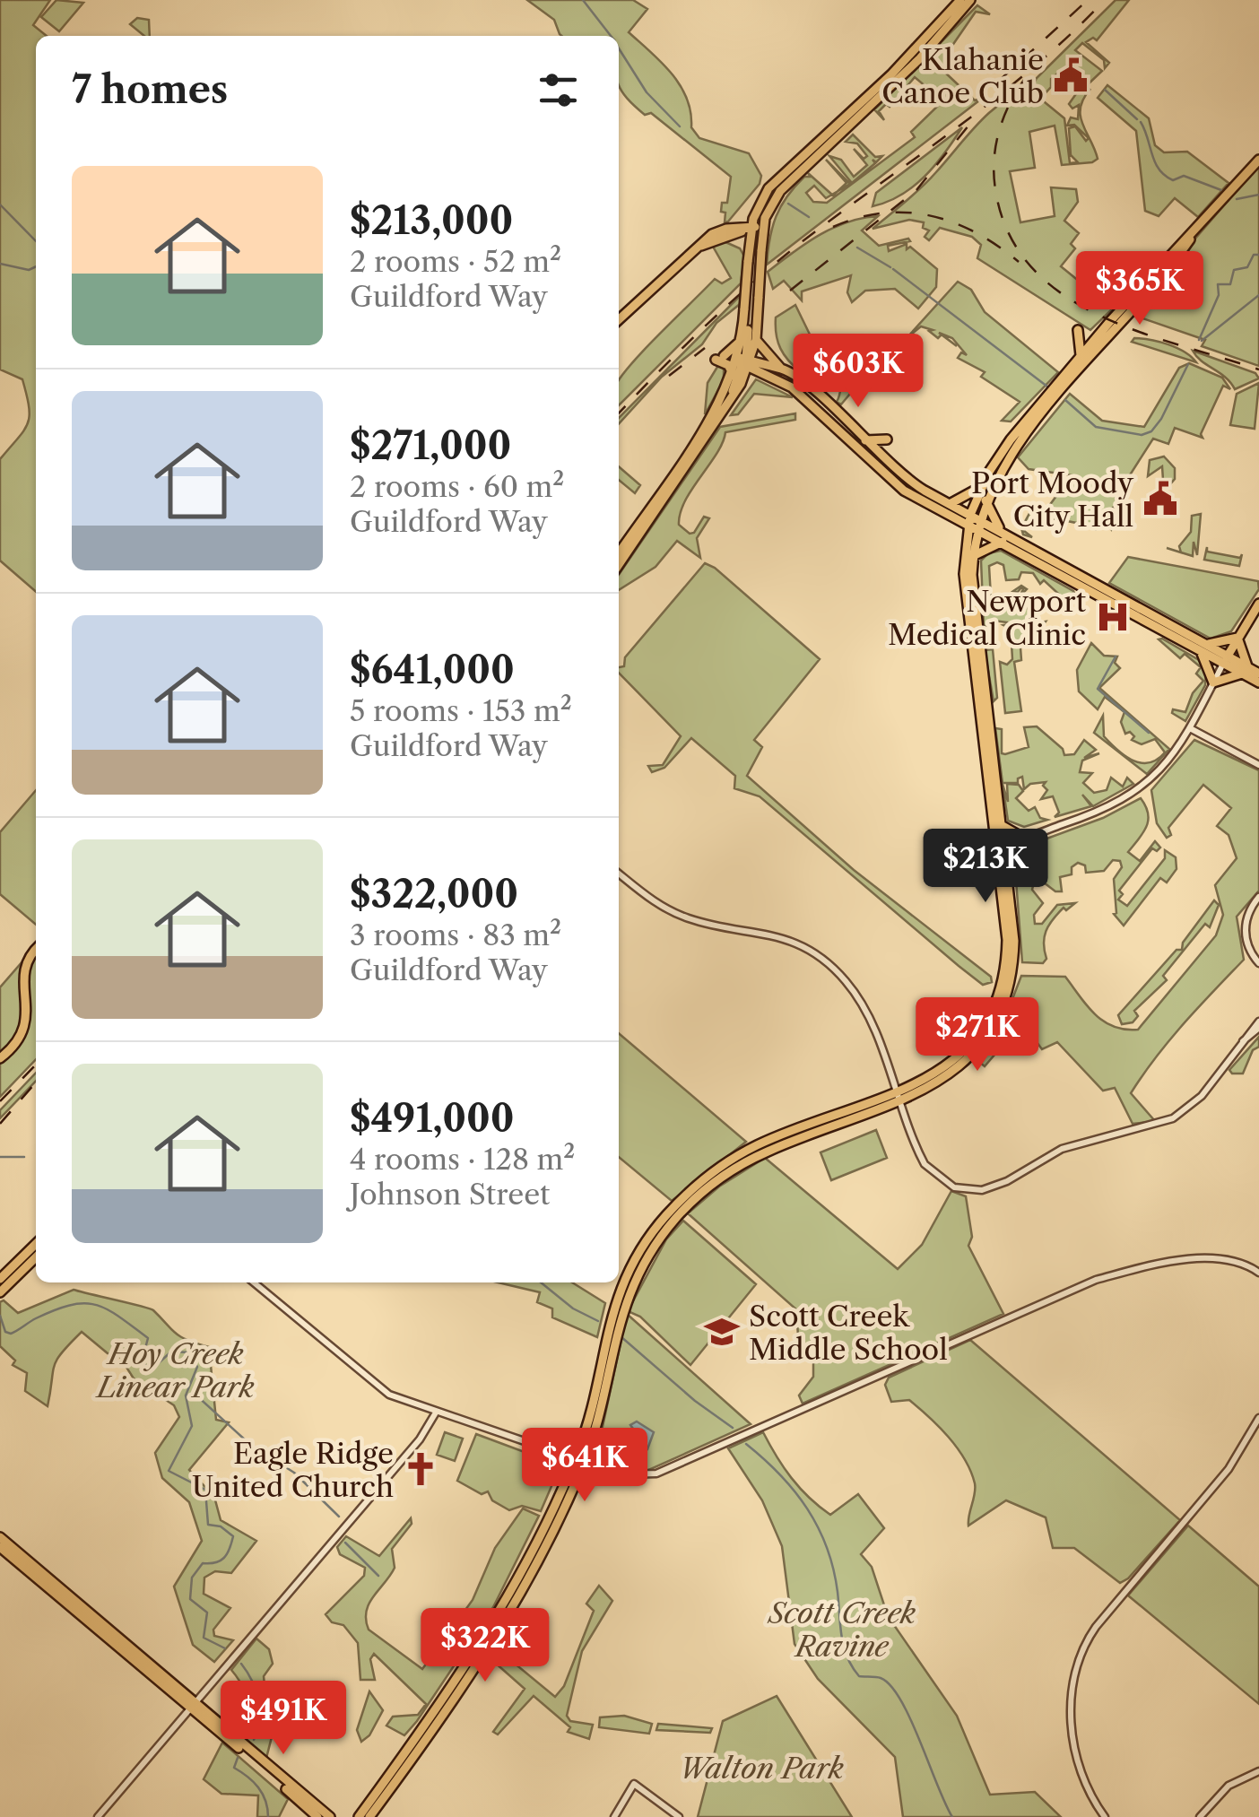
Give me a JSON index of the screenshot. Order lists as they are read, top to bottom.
{
  "parks": ["Hoy Creek Linear Park", "Scott Creek Ravine", "Walton Park"],
  "places": {
    "public building": ["Klahanie Canoe Club", "Port Moody City Hall"],
    "hospital": ["Newport Medical Clinic"],
    "school or university": ["Scott Creek Middle School"],
    "church": ["Eagle Ridge United Church"]
  },
  "page": {
    "heading": "7 homes",
    "list": [
      {
        "name": "$213,000",
        "note": "2 rooms · 52 m² · Guildford Way"
      },
      {
        "name": "$271,000",
        "note": "2 rooms · 60 m² · Guildford Way"
      },
      {
        "name": "$641,000",
        "note": "5 rooms · 153 m² · Guildford Way"
      },
      {
        "name": "$322,000",
        "note": "3 rooms · 83 m² · Guildford Way"
      },
      {
        "name": "$491,000",
        "note": "4 rooms · 128 m² · Johnson Street"
      }
    ],
    "price": [
      "$365K",
      "$603K",
      "$213K",
      "$271K",
      "$641K",
      "$322K",
      "$491K"
    ]
  }
}
